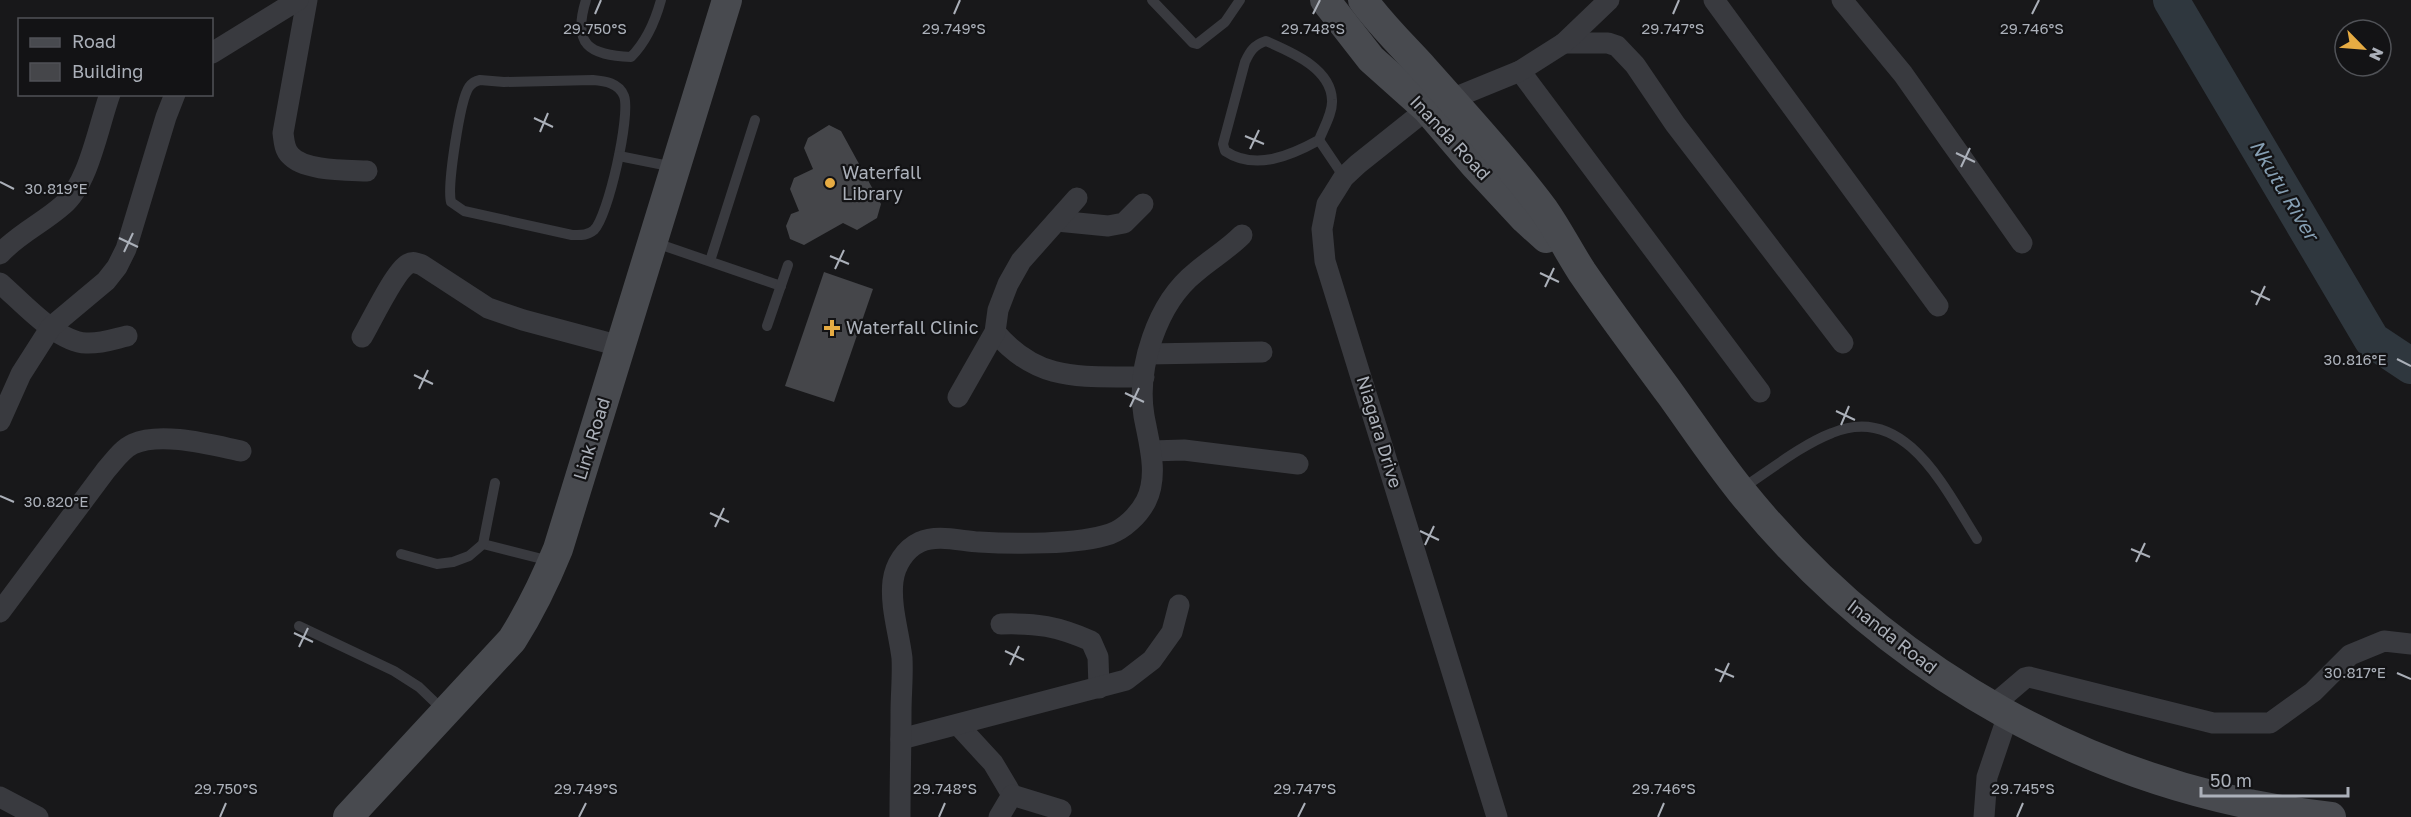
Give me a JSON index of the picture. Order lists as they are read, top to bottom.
{
  "streets": {
    "street": ["Inanda Road", "Niagara Drive", "Link Road"]
  },
  "crossings": [
    ["Inanda Road", "Niagara Drive"]
  ],
  "water": ["Nkutu River"],
  "places": {
    "other": ["Waterfall Library"],
    "health": ["Waterfall Clinic"]
  },
  "legend": ["Road", "Building"],
  "scale_bar": "50 m",
  "north": "bottom right",
  "coordinates": [
    "29.750°S",
    "29.749°S",
    "29.748°S",
    "29.747°S",
    "29.746°S",
    "30.819°E",
    "30.816°E",
    "30.820°E",
    "30.817°E",
    "29.745°S"
  ]
}
